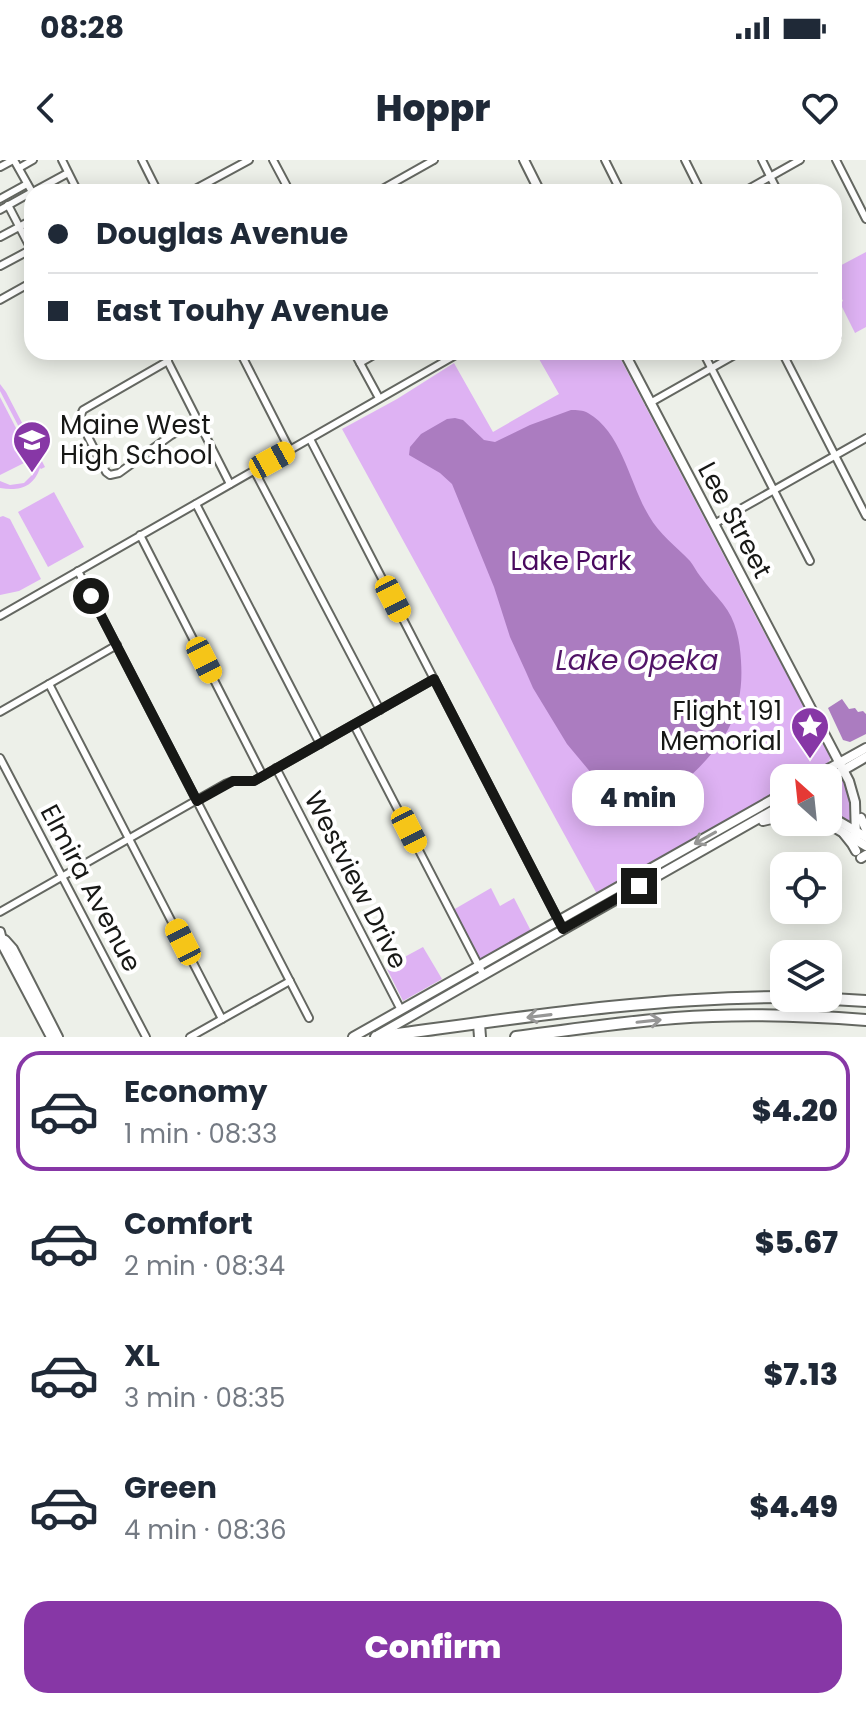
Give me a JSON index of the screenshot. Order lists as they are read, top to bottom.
{
  "streets": {
    "main road": ["Lee Street"],
    "street": ["Westview Drive", "Elmira Avenue"]
  },
  "water": ["Lake Opeka"],
  "parks": ["Lake Park"],
  "places": {
    "school or university": ["Maine West High School"],
    "place": ["Flight 191 Memorial"]
  },
  "north": "top left",
  "page": {
    "status": "08:28",
    "header": "Hoppr",
    "banner": ["Douglas Avenue", "East Touhy Avenue"],
    "bubble": "4 min",
    "list": [
      {
        "name": "Economy",
        "note": "1 min · 08:33",
        "value": "$4.20"
      },
      {
        "name": "Comfort",
        "note": "2 min · 08:34",
        "value": "$5.67"
      },
      {
        "name": "XL",
        "note": "3 min · 08:35",
        "value": "$7.13"
      },
      {
        "name": "Green",
        "note": "4 min · 08:36",
        "value": "$4.49"
      }
    ],
    "buttons": "Confirm"
  }
}
